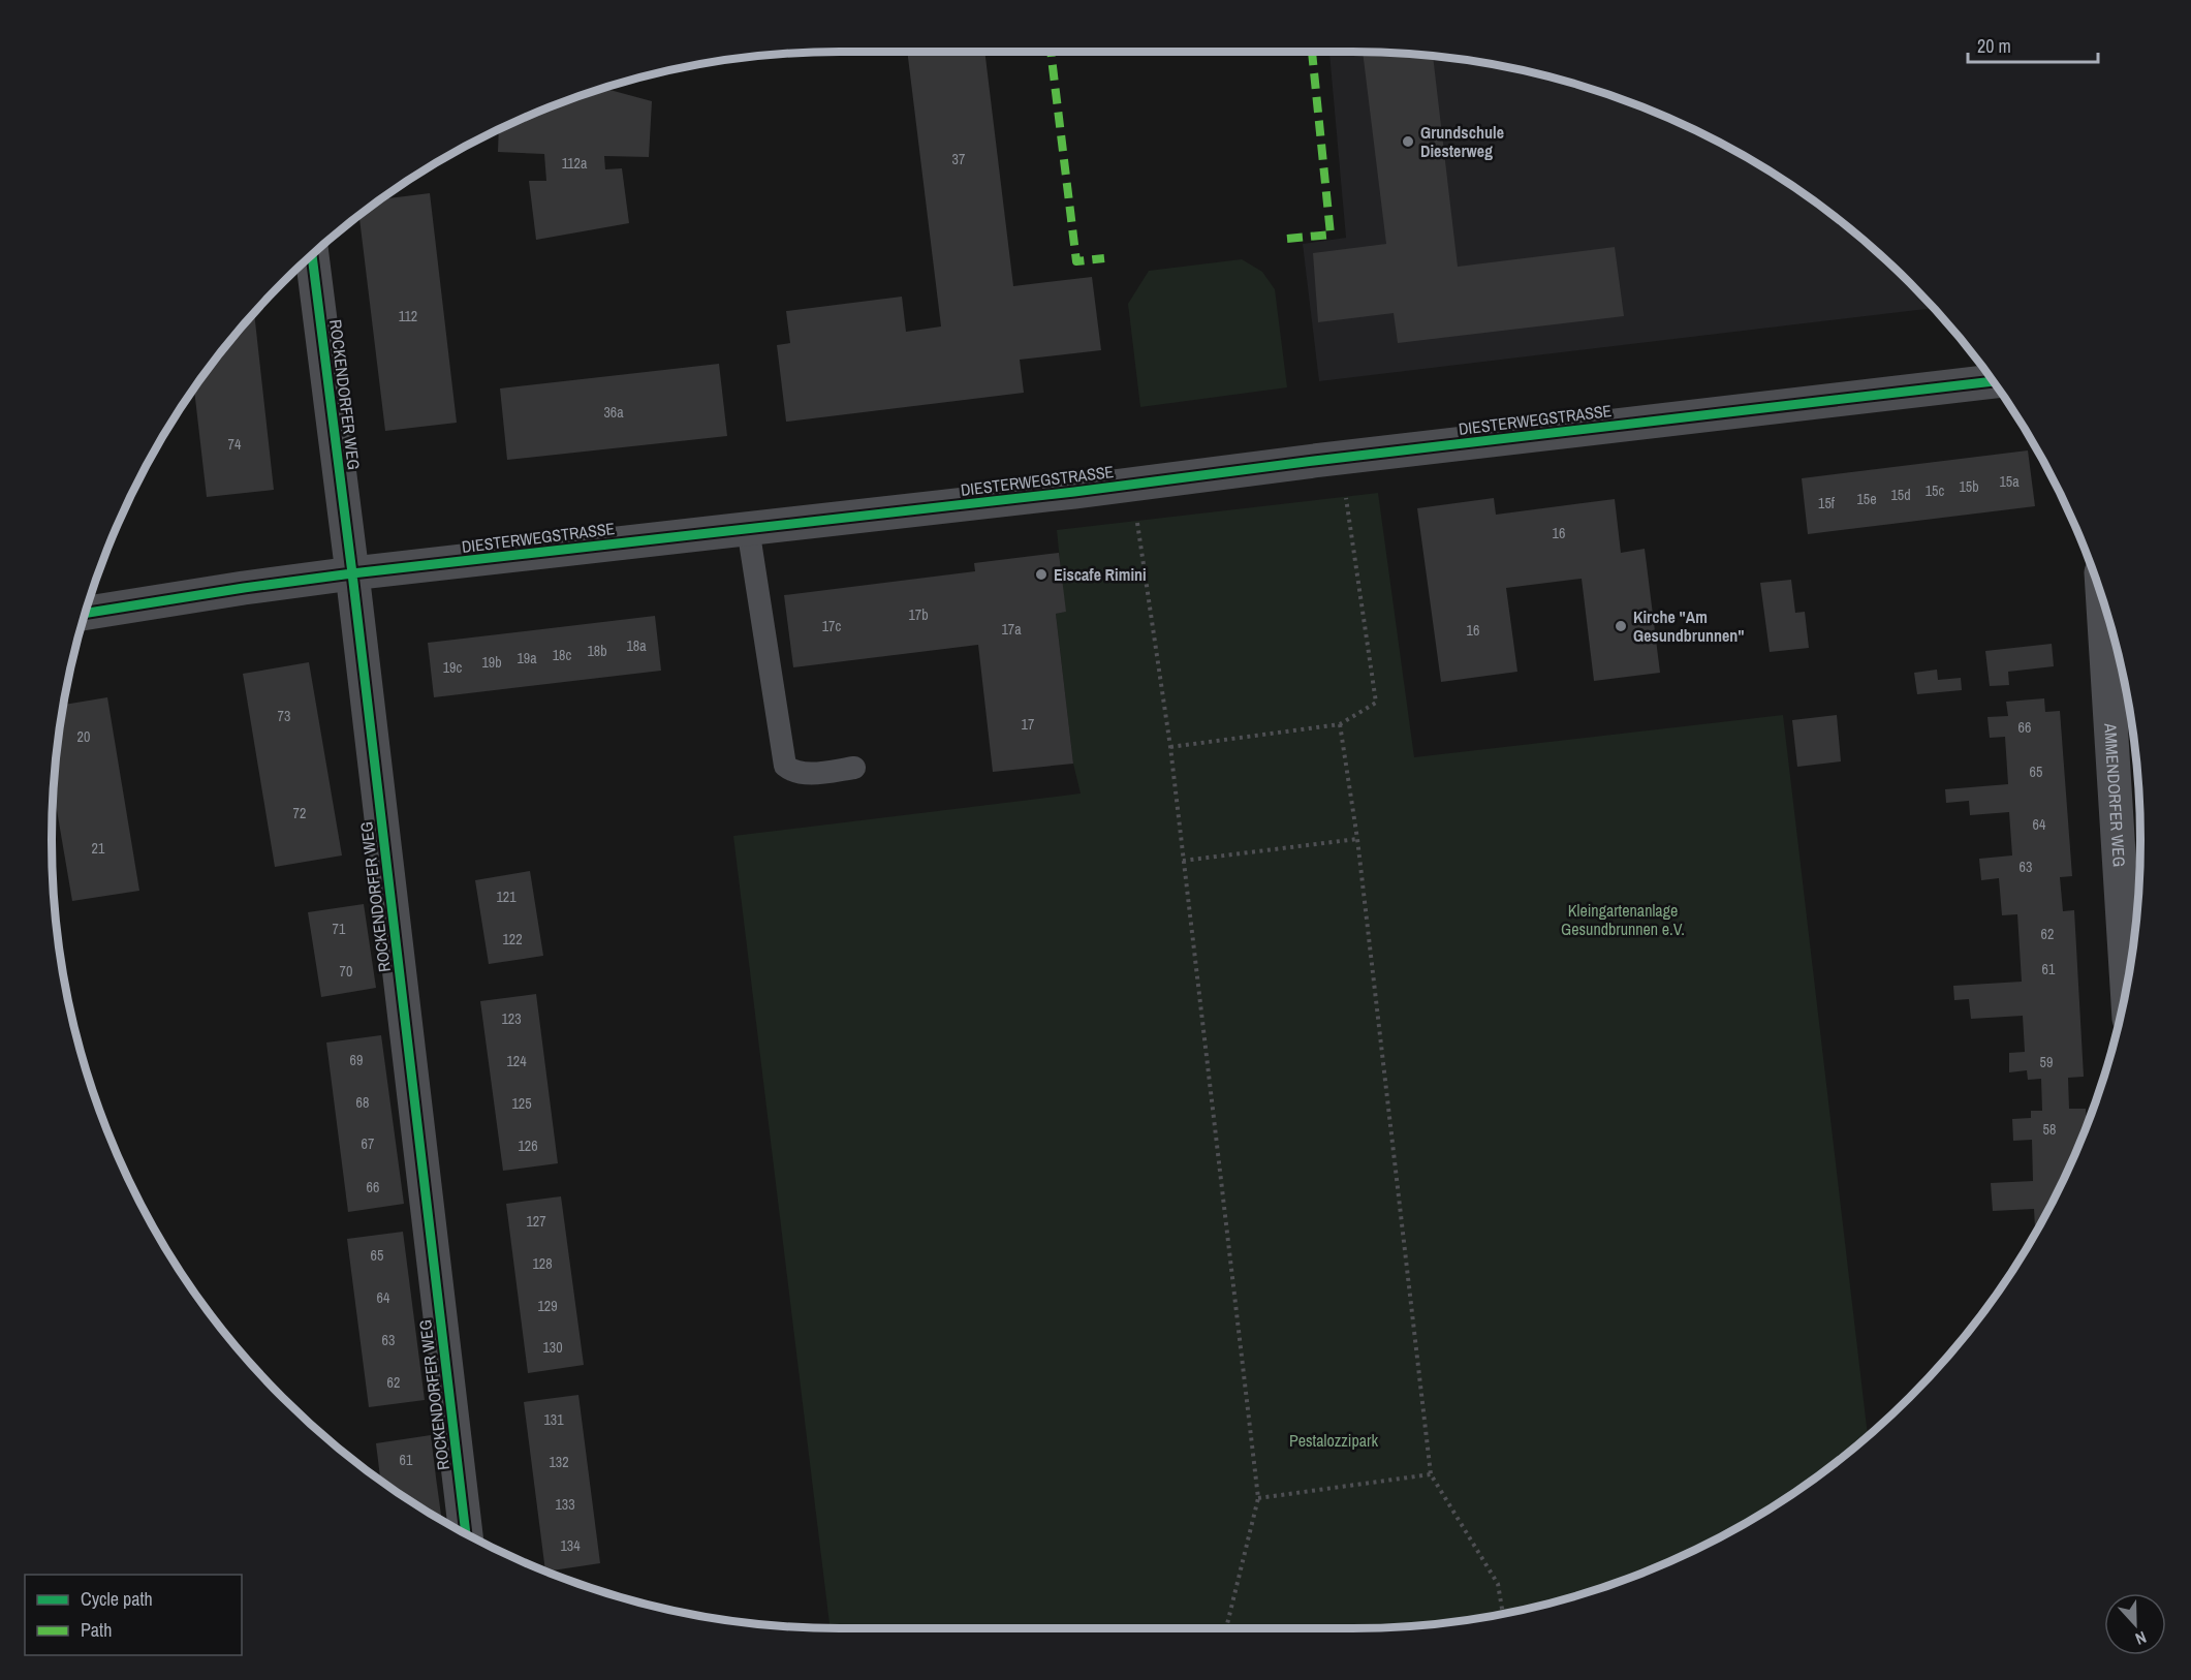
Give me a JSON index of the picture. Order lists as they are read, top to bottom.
{
  "streets": {
    "street": ["ROCKENDORFER WEG", "DIESTERWEGSTRASSE", "AMMENDORFER WEG"]
  },
  "crossings": [
    ["ROCKENDORFER WEG", "DIESTERWEGSTRASSE"]
  ],
  "parks": ["Kleingartenanlage Gesundbrunnen e.V.", "Pestalozzipark"],
  "places": ["Grundschule Diesterweg", "Eiscafe Rimini", "Kirche \"Am Gesundbrunnen\""],
  "house_numbers": [
    "37",
    "112a",
    "112",
    "36a",
    "74",
    "15a",
    "15b",
    "15c",
    "15d",
    "15e",
    "15f",
    "16",
    "17b",
    "17c",
    "17a",
    "16",
    "18a",
    "18b",
    "18c",
    "19a",
    "19b",
    "19c",
    "73",
    "17",
    "66",
    "20",
    "65",
    "72",
    "64",
    "21",
    "63",
    "121",
    "71",
    "62",
    "122",
    "61",
    "70",
    "123",
    "69",
    "124",
    "59",
    "68",
    "125",
    "58",
    "67",
    "126",
    "66",
    "127",
    "65",
    "128",
    "64",
    "129",
    "63",
    "130",
    "62",
    "131",
    "61",
    "132",
    "133",
    "134"
  ],
  "legend": ["Cycle path", "Path"],
  "scale_bar": "20 m",
  "north": "bottom"
}
